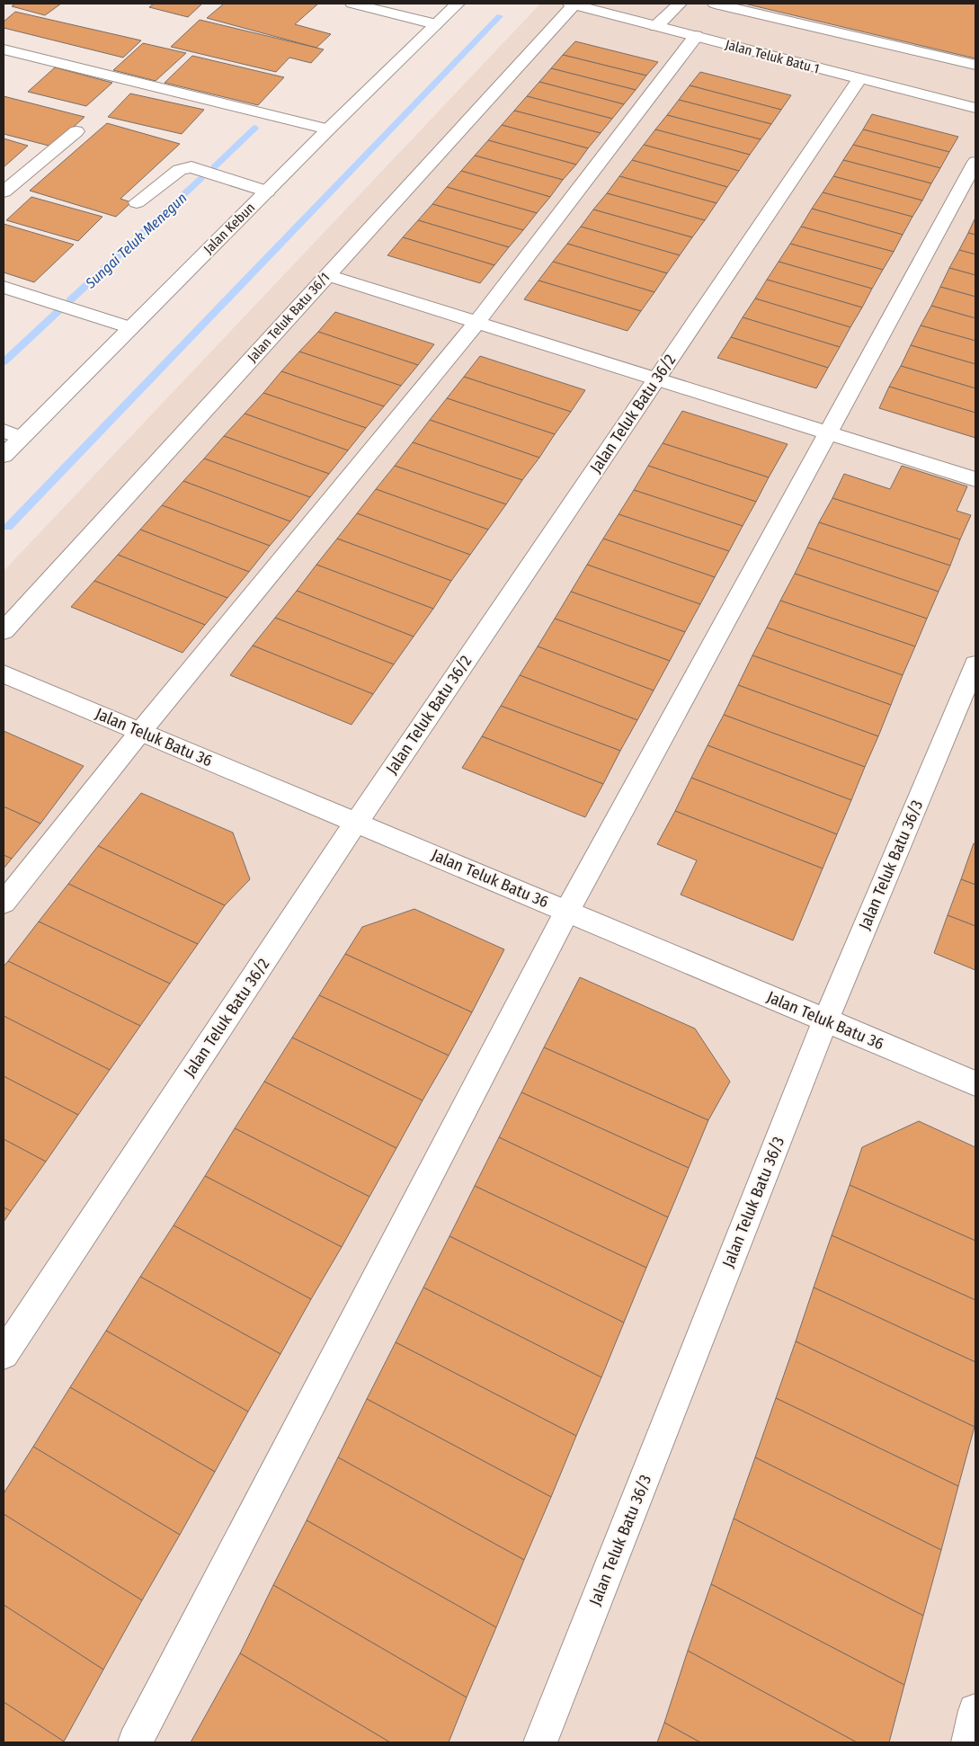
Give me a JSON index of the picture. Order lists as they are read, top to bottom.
{
  "streets": {
    "street": [
      "Jalan Teluk Batu 1",
      "Jalan Kebun",
      "Jalan Teluk Batu 36/1",
      "Jalan Teluk Batu 36/2",
      "Jalan Teluk Batu 36",
      "Jalan Teluk Batu 36/3"
    ]
  },
  "crossings": [
    ["Jalan Teluk Batu 1", "Jalan Teluk Batu 36/1"],
    ["Jalan Teluk Batu 1", "Jalan Teluk Batu 36/2"],
    ["Jalan Teluk Batu 36/2", "Jalan Teluk Batu 36"],
    ["Jalan Teluk Batu 36", "Jalan Teluk Batu 36/3"]
  ],
  "water": ["Sungai Teluk Menegun"]
}
